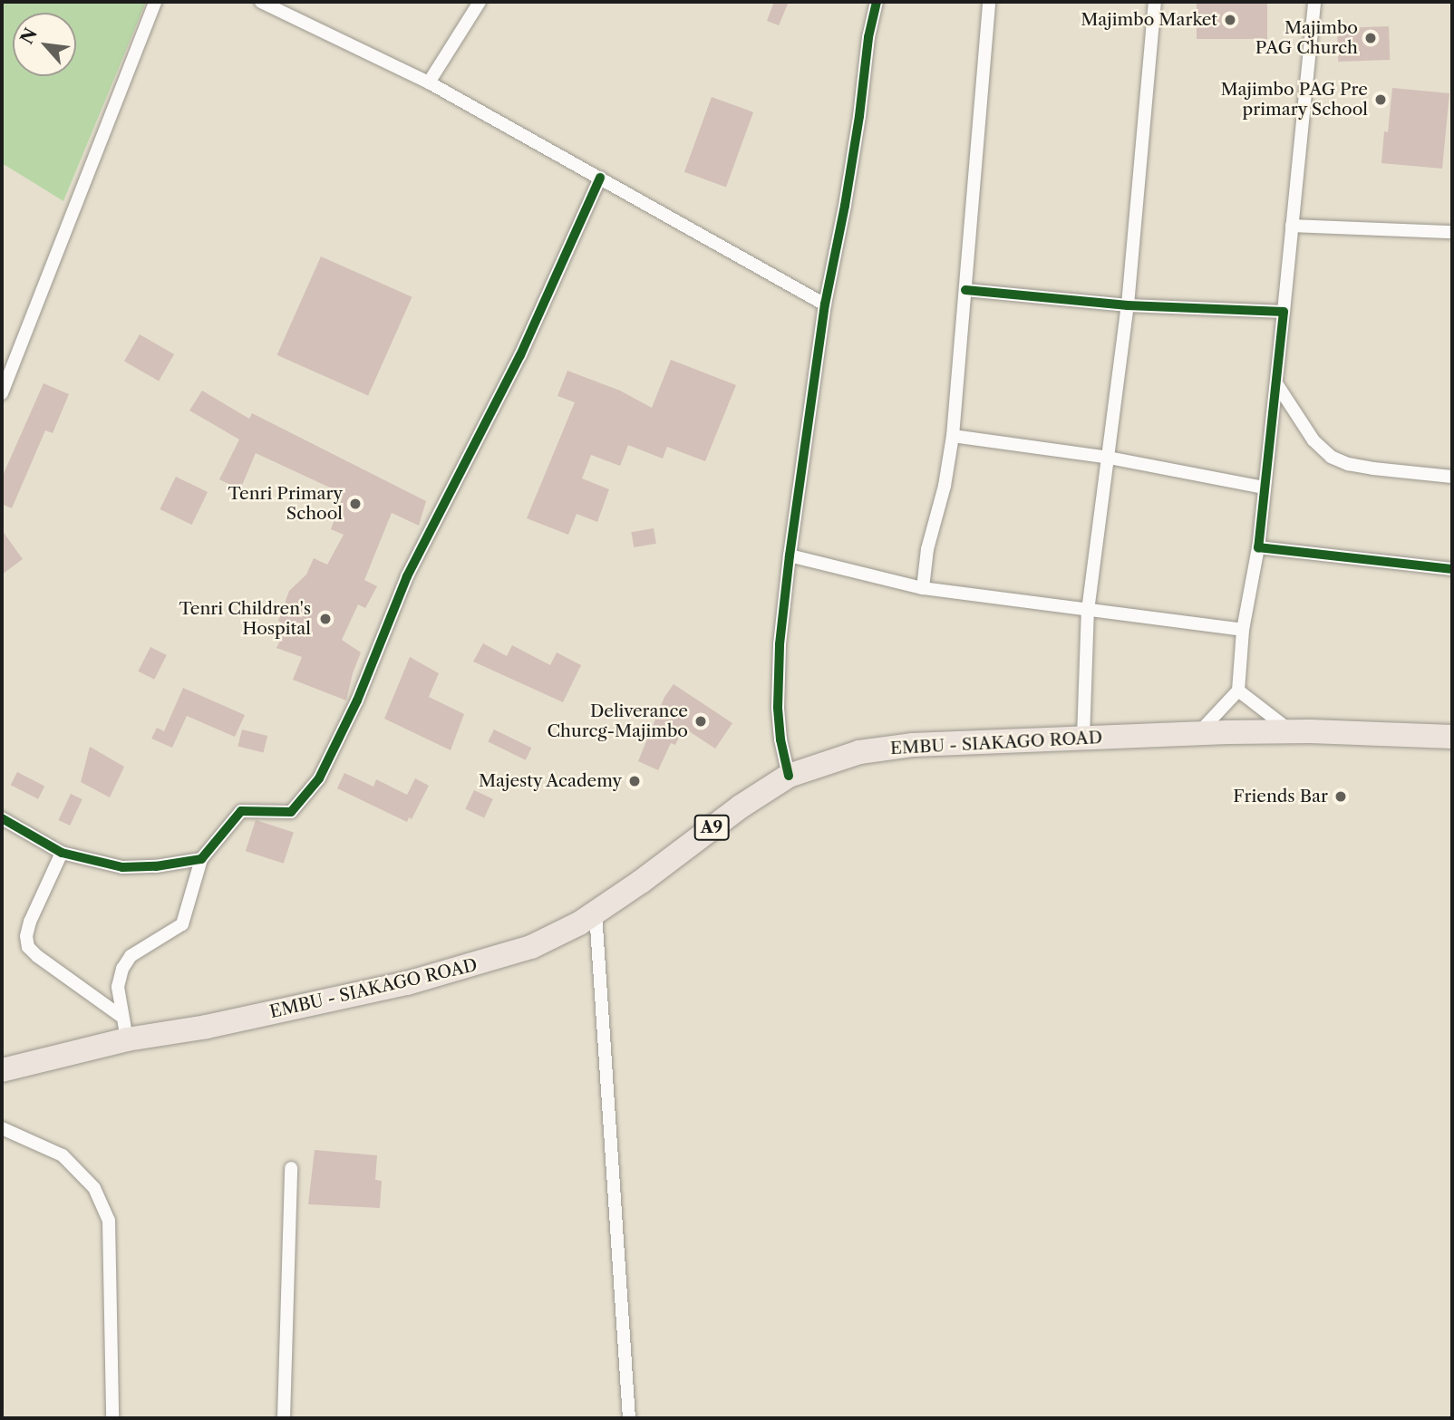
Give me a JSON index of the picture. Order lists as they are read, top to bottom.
{
  "streets": {
    "highway": ["EMBU - SIAKAGO ROAD", "A9"]
  },
  "places": [
    "Majimbo Market",
    "Majimbo PAG Church",
    "Majimbo PAG Pre primary School",
    "Tenri Primary School",
    "Tenri Children's Hospital",
    "Deliverance Churcg-Majimbo",
    "Majesty Academy",
    "Friends Bar"
  ],
  "north": "top left"
}
